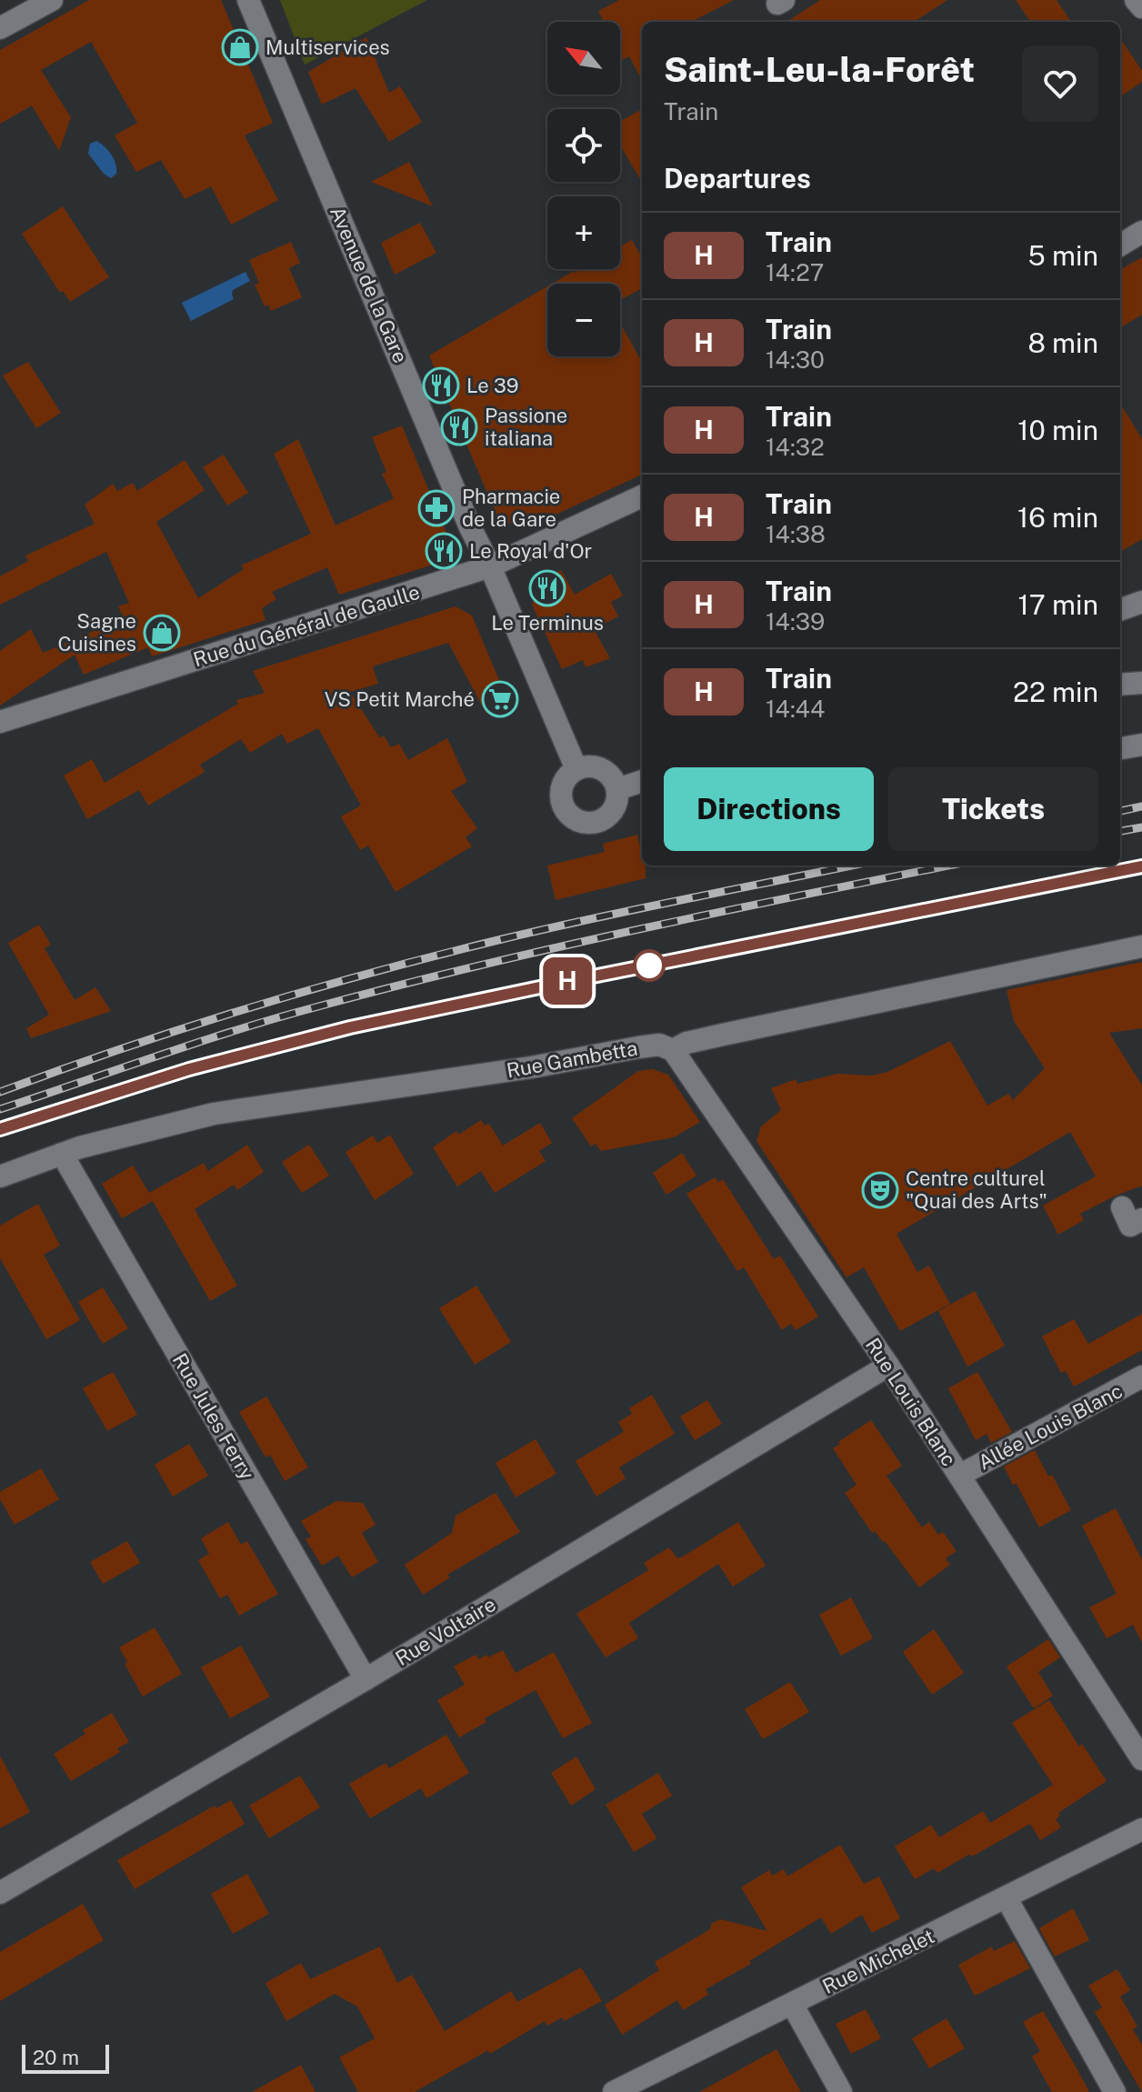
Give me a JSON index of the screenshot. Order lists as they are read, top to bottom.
{
  "streets": {
    "street": [
      "Avenue de la Gare",
      "Rue du Général de Gaulle",
      "Rue Gambetta",
      "Rue Louis Blanc",
      "Rue Jules Ferry",
      "Allée Louis Blanc",
      "Rue Voltaire",
      "Rue Michelet"
    ]
  },
  "crossings": [
    ["Avenue de la Gare", "Rue du Général de Gaulle"],
    ["Rue Gambetta", "Rue Louis Blanc"],
    ["Rue Gambetta", "Rue Jules Ferry"],
    ["Rue Louis Blanc", "Allée Louis Blanc"],
    ["Rue Louis Blanc", "Rue Voltaire"],
    ["Rue Jules Ferry", "Rue Voltaire"]
  ],
  "places": {
    "shop": ["Multiservices", "Sagne Cuisines"],
    "restaurant": [
      "Le 39",
      "Passione italiana",
      "Le Royal d'Or",
      "Le Terminus"
    ],
    "pharmacy": ["Pharmacie de la Gare"],
    "supermarket": ["VS Petit Marché"],
    "theatre": ["Centre culturel \"Quai des Arts\""]
  },
  "scale_bar": "20 m",
  "north": "top left",
  "page": {
    "on_map": "H",
    "map_buttons": ["+", "−"],
    "heading": [
      ["Saint-Leu-la-Forêt", "Train"],
      "Departures"
    ],
    "list": [
      {
        "mark": "H",
        "name": "Train",
        "note": "14:27",
        "value": "5 min"
      },
      {
        "mark": "H",
        "name": "Train",
        "note": "14:30",
        "value": "8 min"
      },
      {
        "mark": "H",
        "name": "Train",
        "note": "14:32",
        "value": "10 min"
      },
      {
        "mark": "H",
        "name": "Train",
        "note": "14:38",
        "value": "16 min"
      },
      {
        "mark": "H",
        "name": "Train",
        "note": "14:39",
        "value": "17 min"
      },
      {
        "mark": "H",
        "name": "Train",
        "note": "14:44",
        "value": "22 min"
      }
    ],
    "buttons": ["Directions", "Tickets"],
    "scale": "20 m"
  }
}
